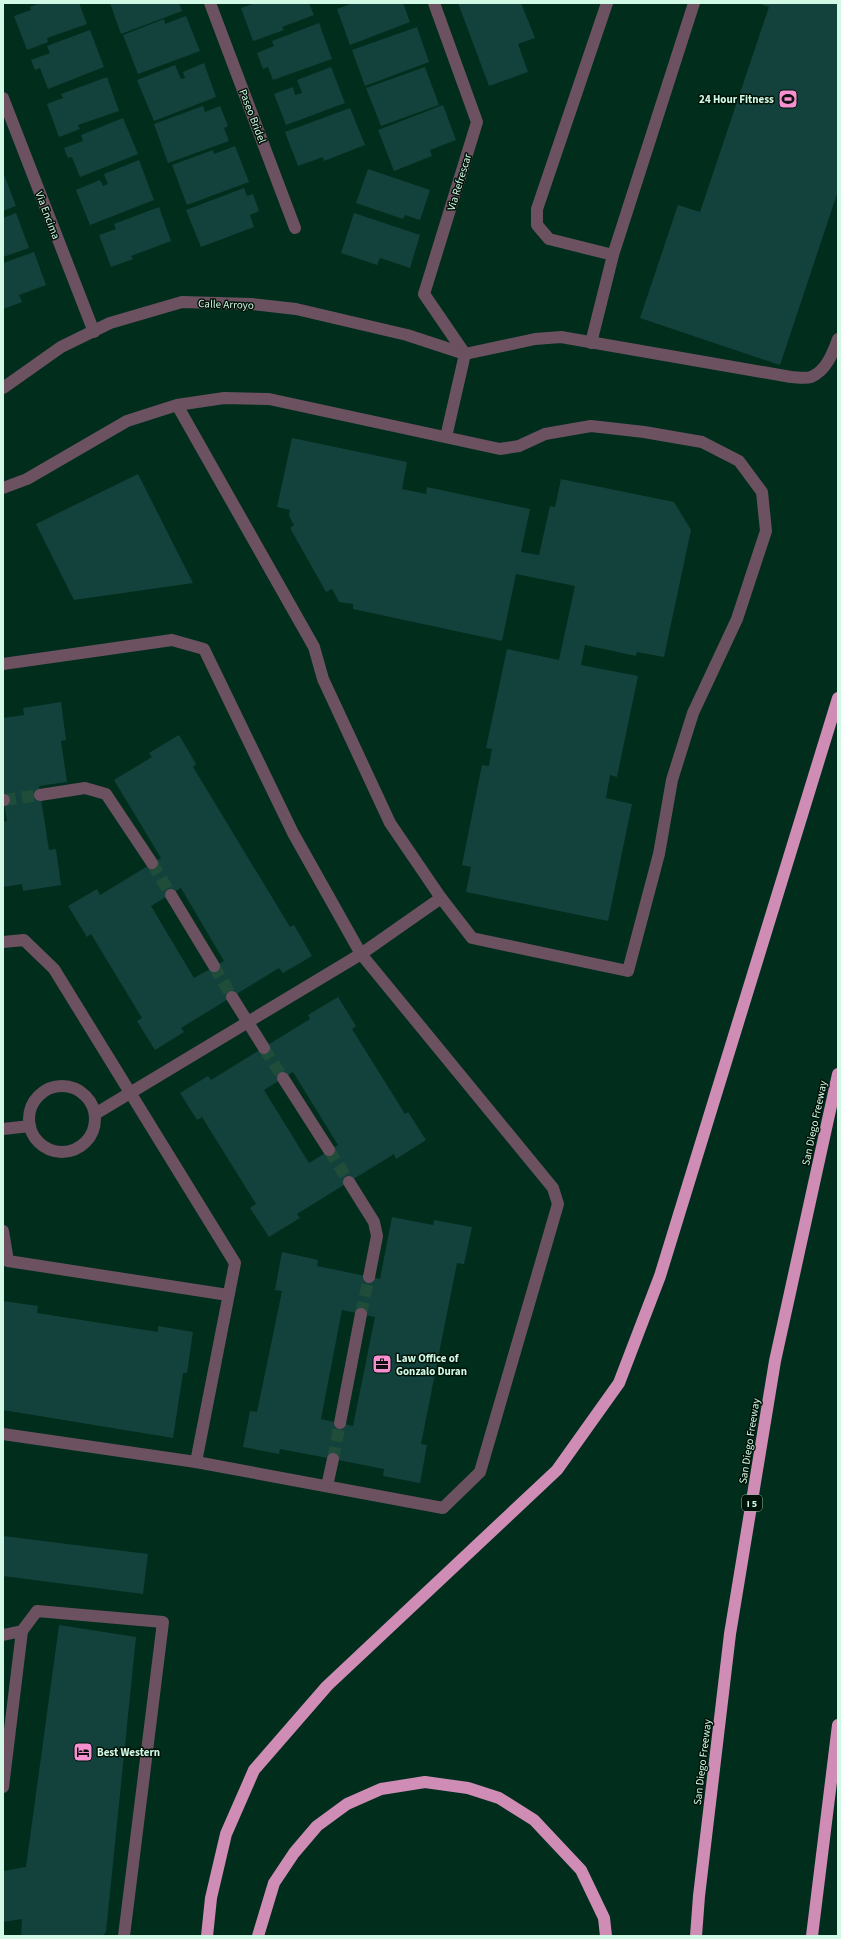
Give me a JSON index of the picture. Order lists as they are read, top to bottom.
{
  "streets": {
    "highway": ["San Diego Freeway", "I 5"],
    "street": [
      "Paseo Bridel",
      "Via Refrescar",
      "Via Encima",
      "Calle Arroyo"
    ]
  },
  "crossings": [
    ["Via Refrescar", "Calle Arroyo"],
    ["Via Encima", "Calle Arroyo"]
  ],
  "places": {
    "sports": ["24 Hour Fitness"],
    "office": ["Law Office of Gonzalo Duran"],
    "hotel": ["Best Western"]
  }
}
